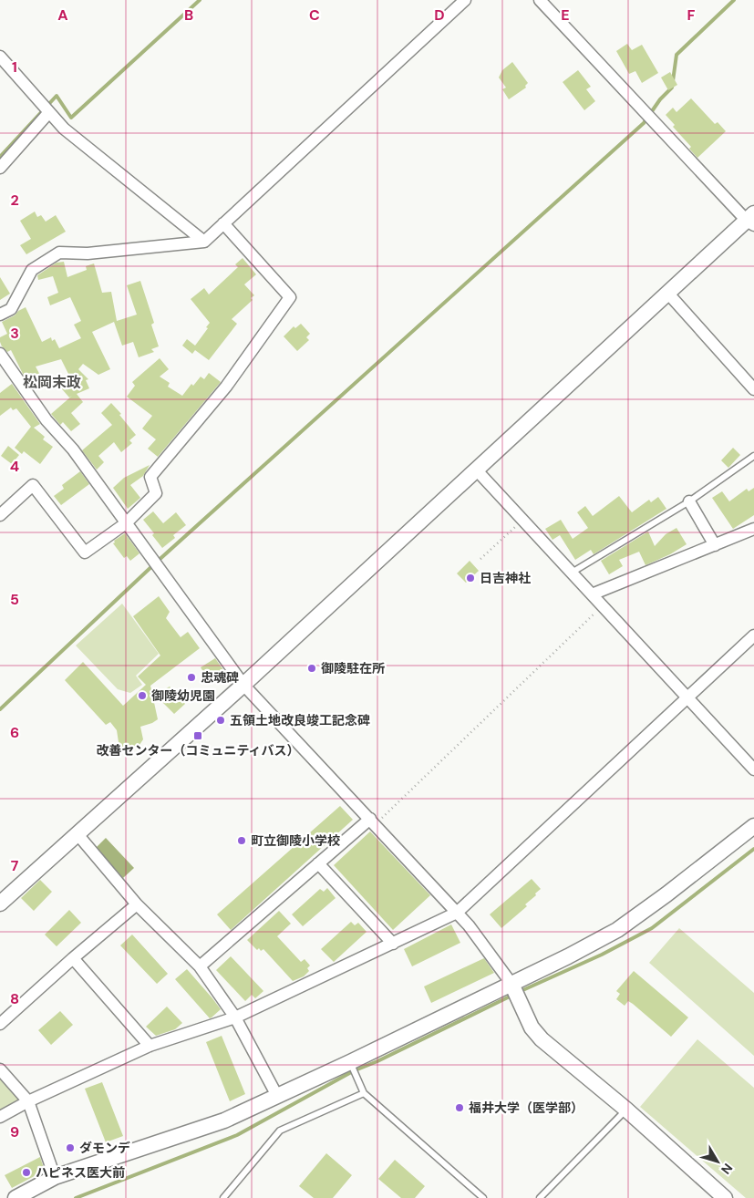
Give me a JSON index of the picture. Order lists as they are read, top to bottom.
{
  "districts": ["松岡末政"],
  "places": {
    "other": [
      "日吉神社",
      "御陵駐在所",
      "忠魂碑",
      "御陵幼児園",
      "五領土地改良竣工記念碑",
      "町立御陵小学校",
      "福井大学（医学部）",
      "ダモンデ",
      "ハピネス医大前"
    ],
    "transit": ["改善センター（コミュニティバス）"]
  },
  "north": "bottom right",
  "grid": {
    "columns": [
      "A",
      "B",
      "C",
      "D",
      "E",
      "F"
    ],
    "rows": [
      "1",
      "2",
      "3",
      "4",
      "5",
      "6",
      "7",
      "8",
      "9"
    ]
  }
}
